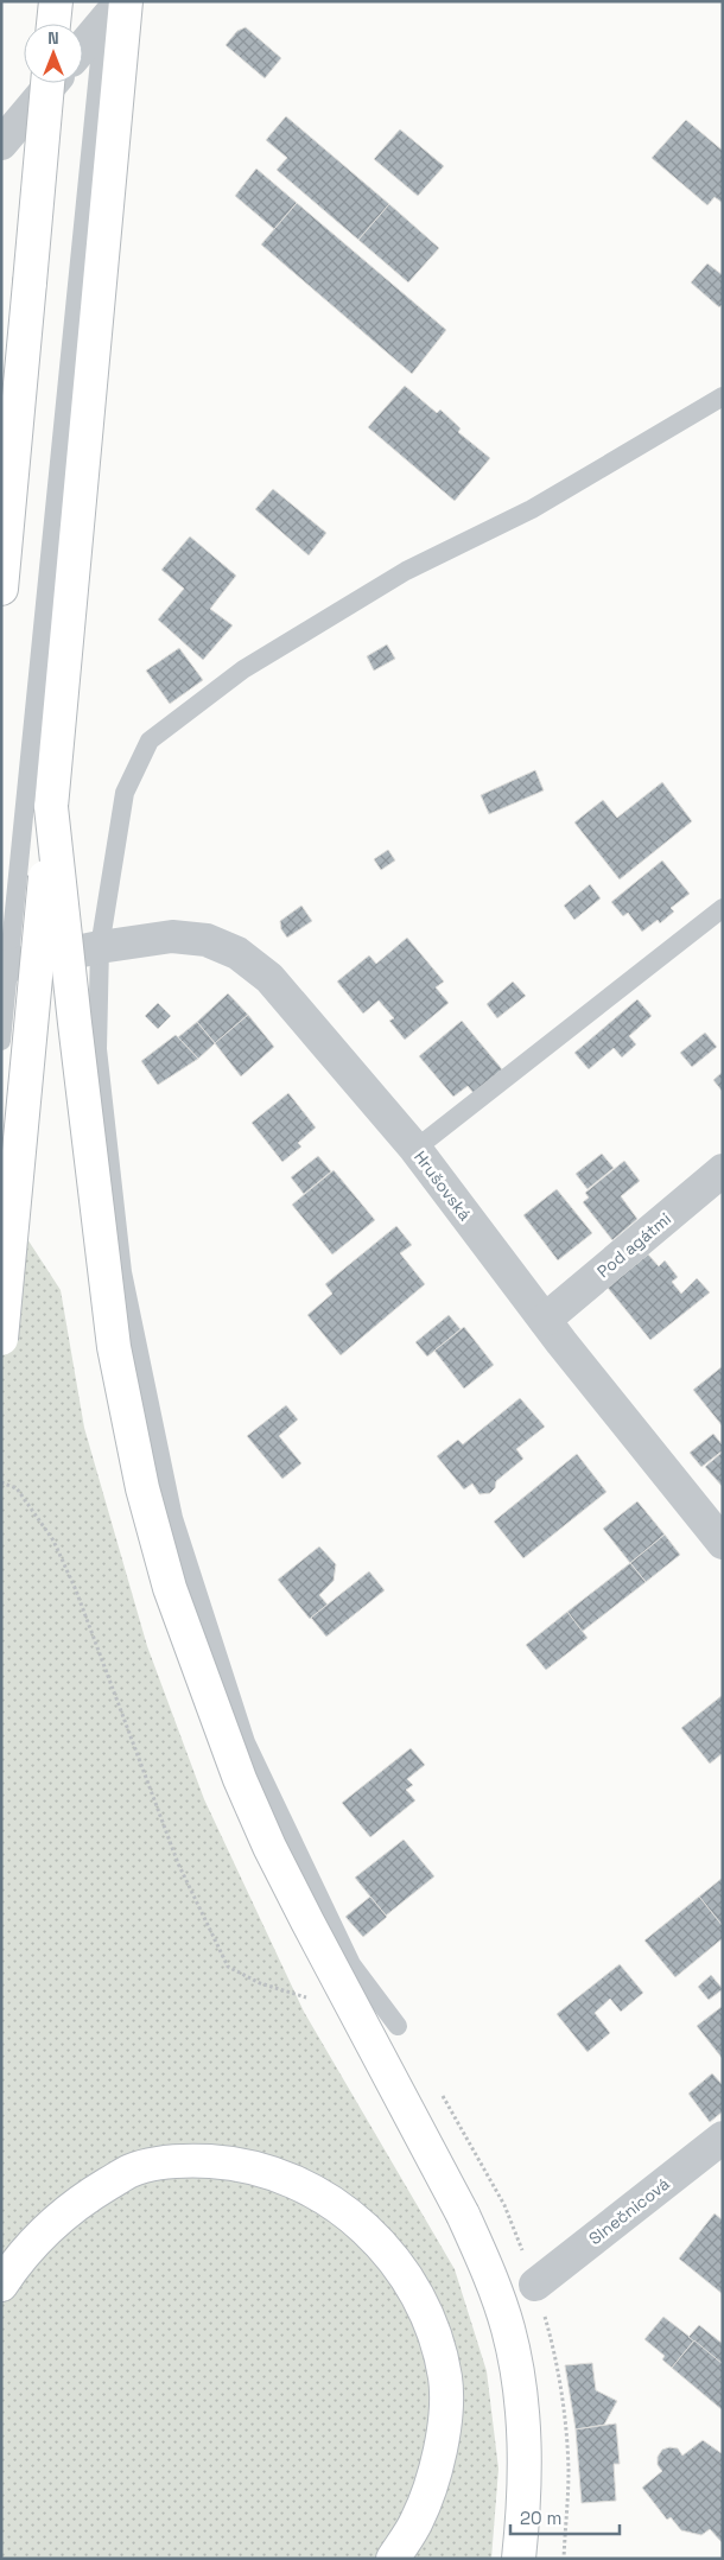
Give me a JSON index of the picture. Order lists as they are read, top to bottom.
{
  "streets": {
    "street": ["Hrušovská", "Pod agátmi", "Slnečnicová"]
  },
  "crossings": [
    ["Hrušovská", "Pod agátmi"]
  ],
  "scale_bar": "20 m",
  "north": "top"
}
